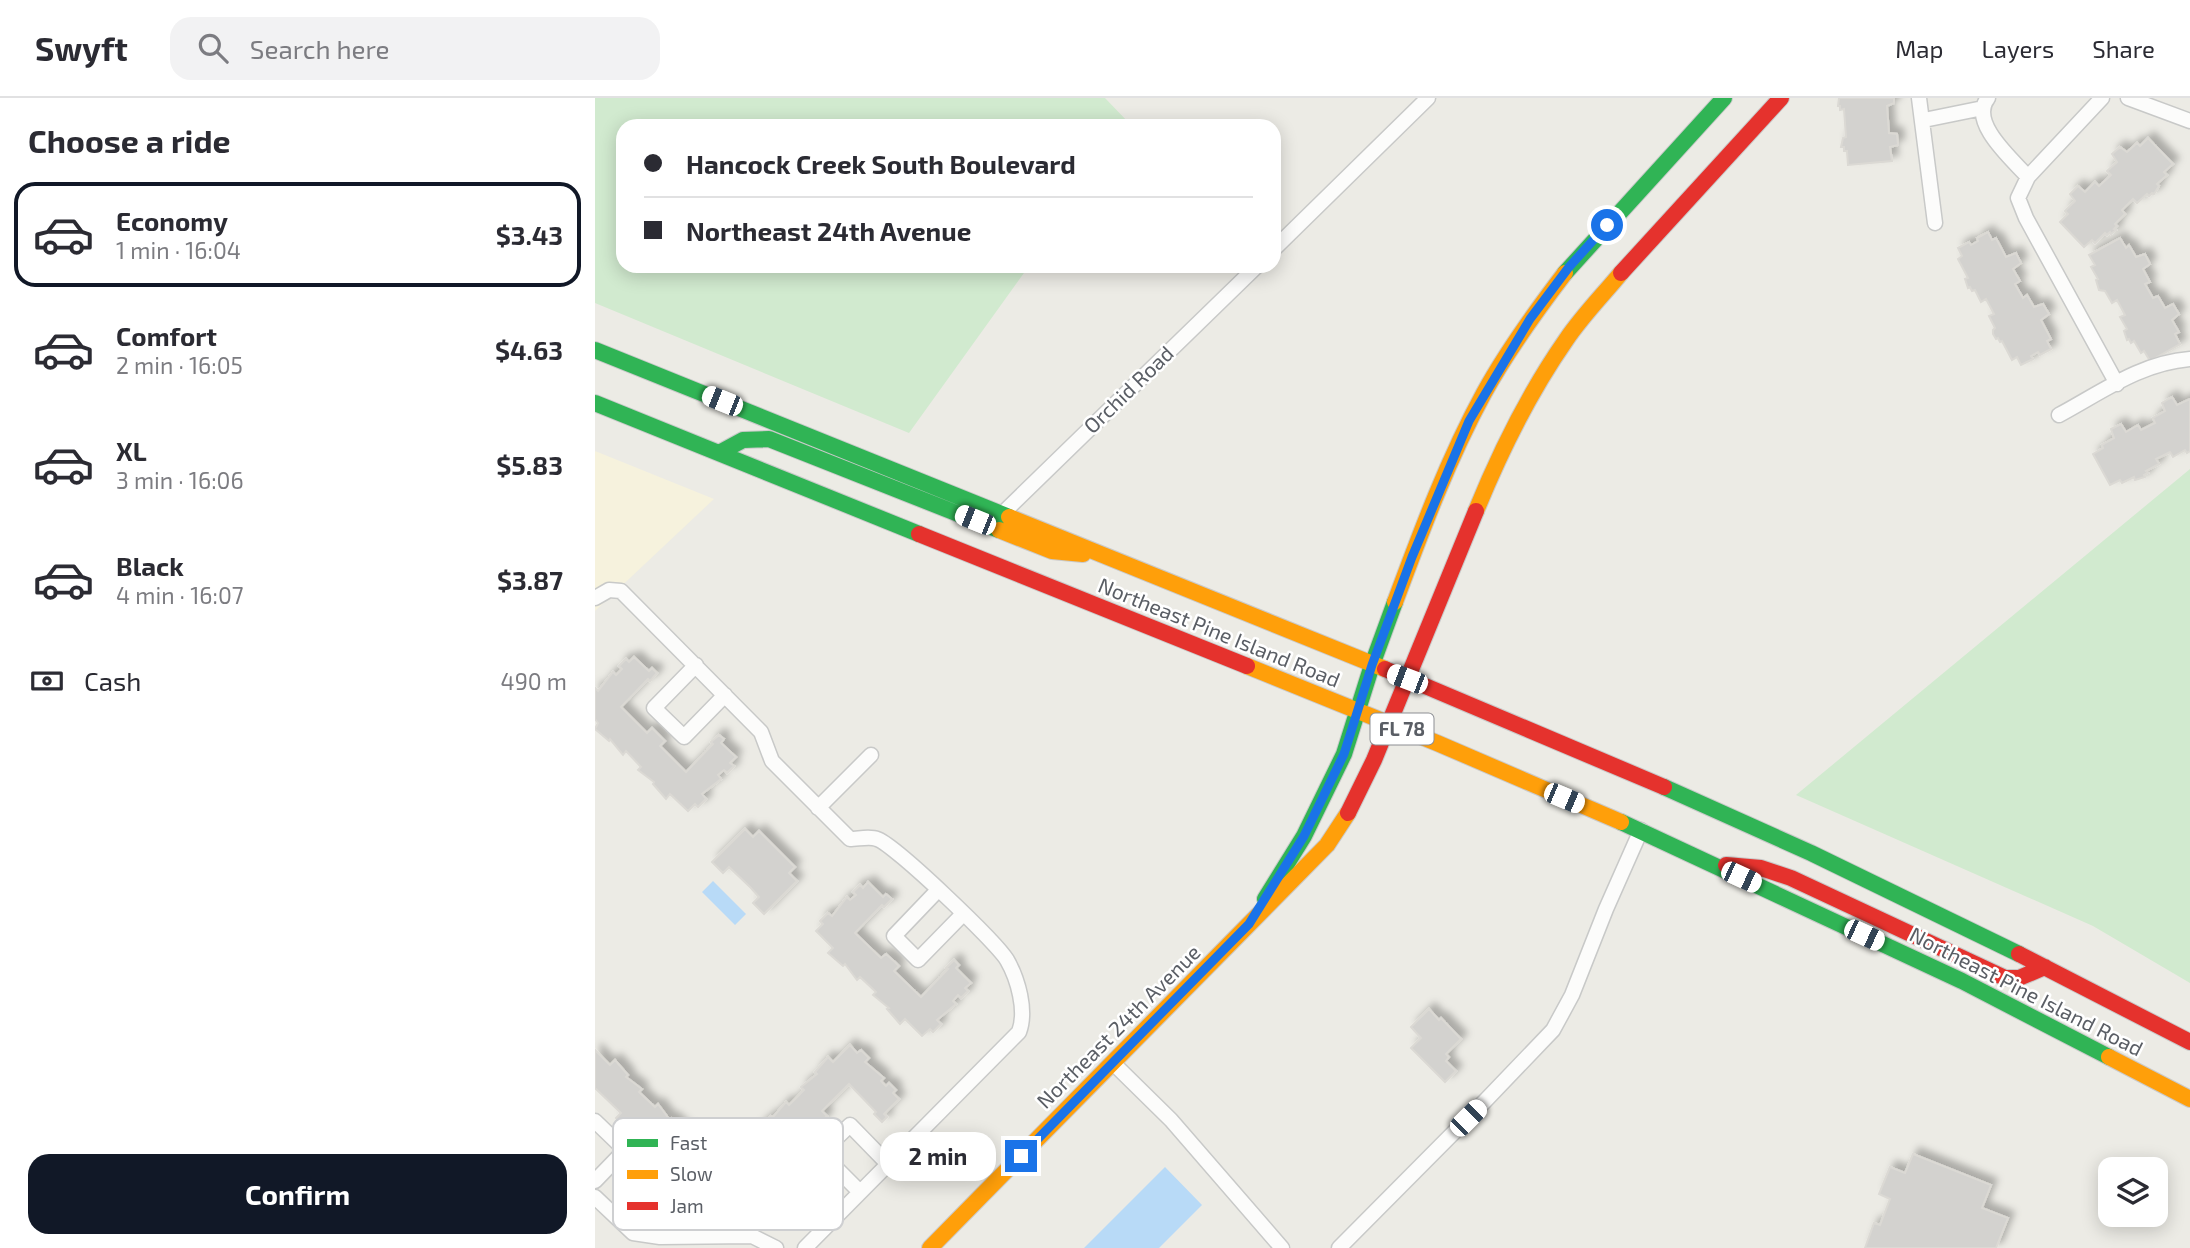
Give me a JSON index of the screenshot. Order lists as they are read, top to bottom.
{
  "streets": {
    "main road": ["Northeast Pine Island Road", "FL 78", "Northeast 24th Avenue"],
    "street": ["Orchid Road"]
  },
  "crossings": [
    ["Orchid Road", "Northeast Pine Island Road"],
    ["Northeast Pine Island Road", "Northeast 24th Avenue"]
  ],
  "legend": ["Fast", "Slow", "Jam"],
  "page": {
    "header": "Swyft",
    "search": "Search here",
    "nav": ["Map", "Layers", "Share"],
    "heading": "Choose a ride",
    "banner": ["Hancock Creek South Boulevard", "Northeast 24th Avenue"],
    "list": [
      {
        "name": "Economy",
        "note": "1 min · 16:04",
        "value": "$3.43"
      },
      {
        "name": "Comfort",
        "note": "2 min · 16:05",
        "value": "$4.63"
      },
      {
        "name": "XL",
        "note": "3 min · 16:06",
        "value": "$5.83"
      },
      {
        "name": "Black",
        "note": "4 min · 16:07",
        "value": "$3.87"
      }
    ],
    "pay": ["Cash", "490 m"],
    "bubble": "2 min",
    "buttons": "Confirm"
  }
}
